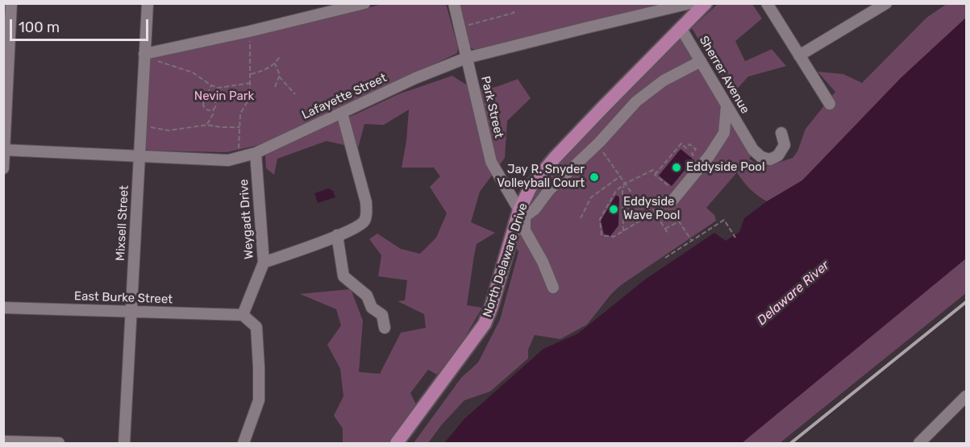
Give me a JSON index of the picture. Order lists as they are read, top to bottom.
{
  "streets": {
    "main road": ["North Delaware Drive"],
    "street": [
      "Sherrer Avenue",
      "Lafayette Street",
      "Park Street",
      "Weygadt Drive",
      "Mixsell Street",
      "East Burke Street"
    ]
  },
  "crossings": [
    ["Sherrer Avenue", "North Delaware Drive"],
    ["Lafayette Street", "Park Street"],
    ["Lafayette Street", "Weygadt Drive"],
    ["Lafayette Street", "Mixsell Street"],
    ["Park Street", "North Delaware Drive"],
    ["Weygadt Drive", "East Burke Street"],
    ["Mixsell Street", "East Burke Street"]
  ],
  "water": ["Delaware River"],
  "parks": ["Nevin Park"],
  "places": ["Eddyside Pool", "Jay R. Snyder Volleyball Court", "Eddyside Wave Pool"],
  "scale_bar": "100 m"
}
